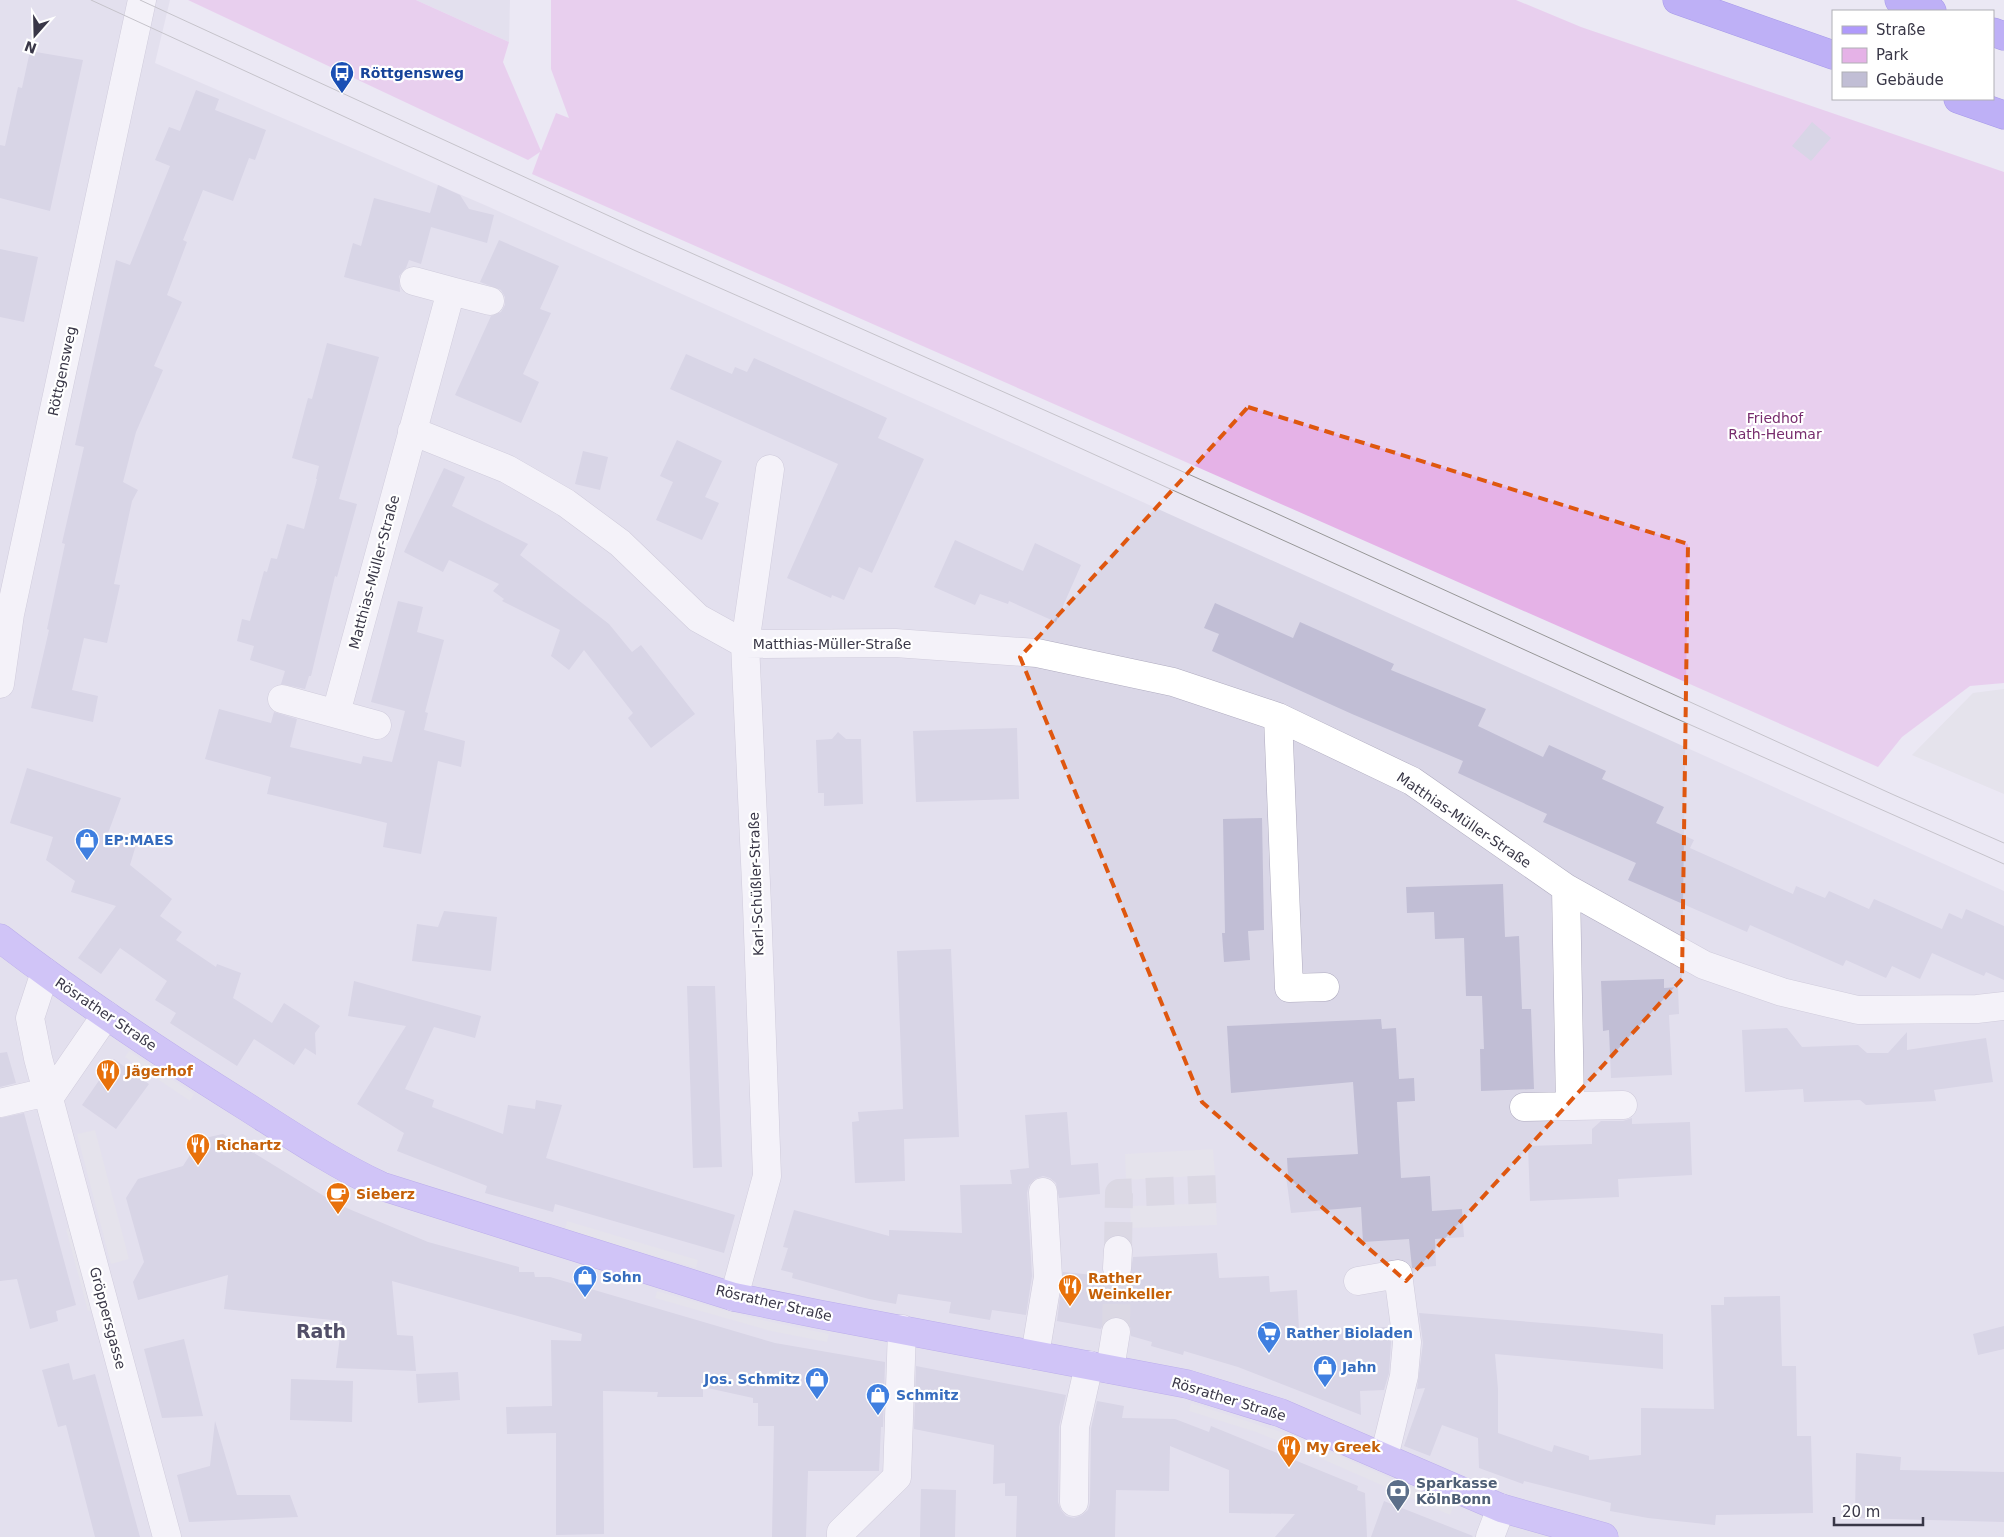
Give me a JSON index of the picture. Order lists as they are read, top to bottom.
{
  "streets": {
    "main road": ["Rösrather Straße"],
    "street": [
      "Röttgensweg",
      "Matthias-Müller-Straße",
      "Karl-Schüßler-Straße",
      "Gröppersgasse"
    ]
  },
  "crossings": [
    ["Matthias-Müller-Straße", "Karl-Schüßler-Straße"],
    ["Karl-Schüßler-Straße", "Rösrather Straße"],
    ["Rösrather Straße", "Gröppersgasse"]
  ],
  "districts": ["Rath"],
  "parks": ["Friedhof Rath-Heumar"],
  "places": {
    "bus stop": ["Röttgensweg"],
    "shop": [
      "EP:MAES",
      "Sohn",
      "Jahn",
      "Jos. Schmitz",
      "Schmitz"
    ],
    "restaurant": [
      "Jägerhof",
      "Richartz",
      "Rather Weinkeller",
      "My Greek"
    ],
    "cafe": ["Sieberz"],
    "supermarket": ["Rather Bioladen"],
    "bank": ["Sparkasse KölnBonn"]
  },
  "legend": ["Straße", "Park", "Gebäude"],
  "scale_bar": "20 m",
  "north": "bottom"
}
